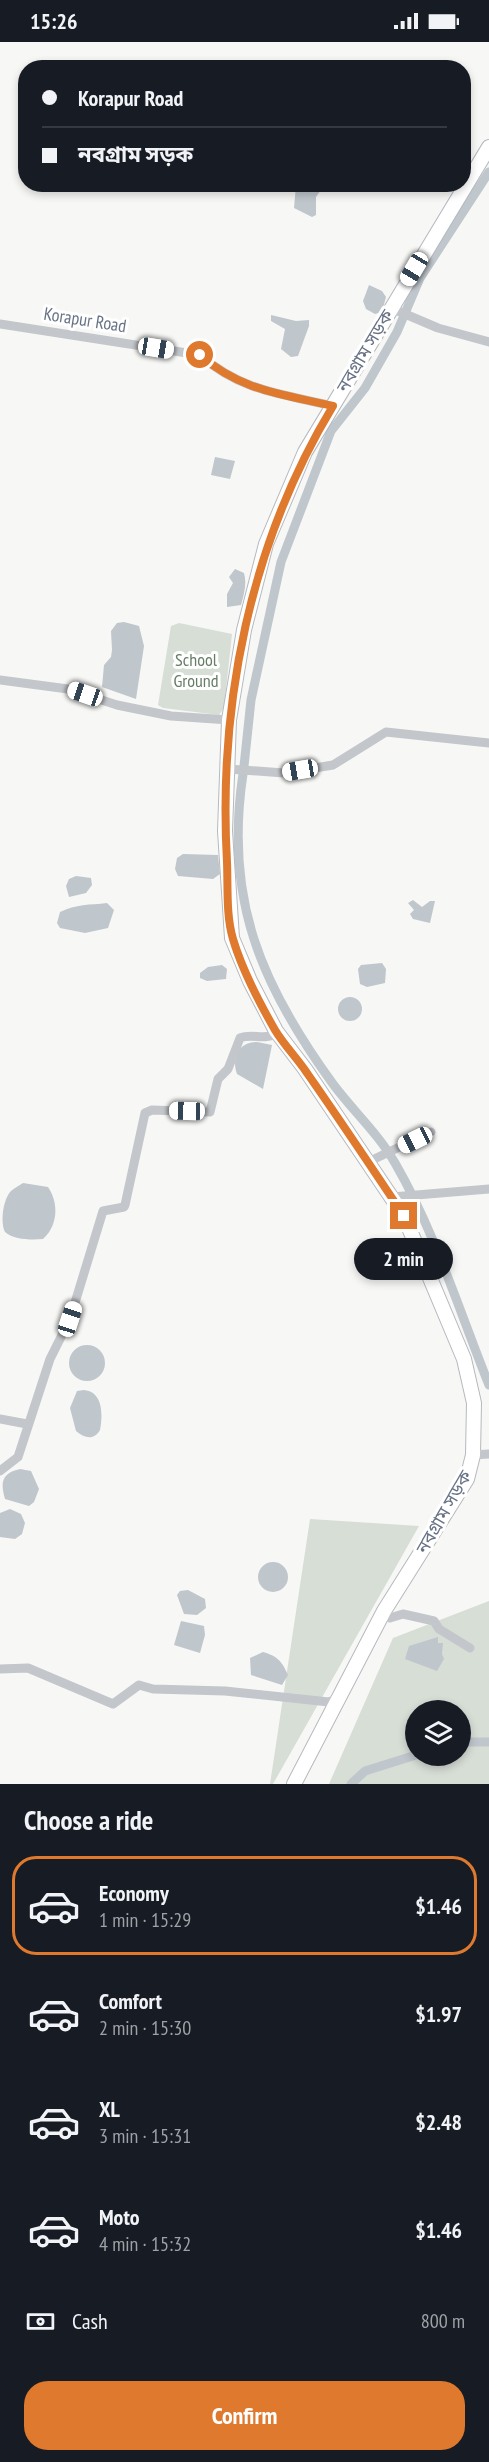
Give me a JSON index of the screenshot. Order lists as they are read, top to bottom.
{
  "streets": {
    "main road": ["নবগ্রাম সড়ক"],
    "street": ["Korapur Road"]
  },
  "crossings": [
    ["Korapur Road", "নবগ্রাম সড়ক"]
  ],
  "parks": ["School Ground"],
  "page": {
    "status": "15:26",
    "banner": ["Korapur Road", "নবগ্রাম সড়ক"],
    "bubble": "2 min",
    "heading": "Choose a ride",
    "list": [
      {
        "name": "Economy",
        "note": "1 min · 15:29",
        "value": "$1.46"
      },
      {
        "name": "Comfort",
        "note": "2 min · 15:30",
        "value": "$1.97"
      },
      {
        "name": "XL",
        "note": "3 min · 15:31",
        "value": "$2.48"
      },
      {
        "name": "Moto",
        "note": "4 min · 15:32",
        "value": "$1.46"
      }
    ],
    "pay": ["Cash", "800 m"],
    "buttons": "Confirm"
  }
}
